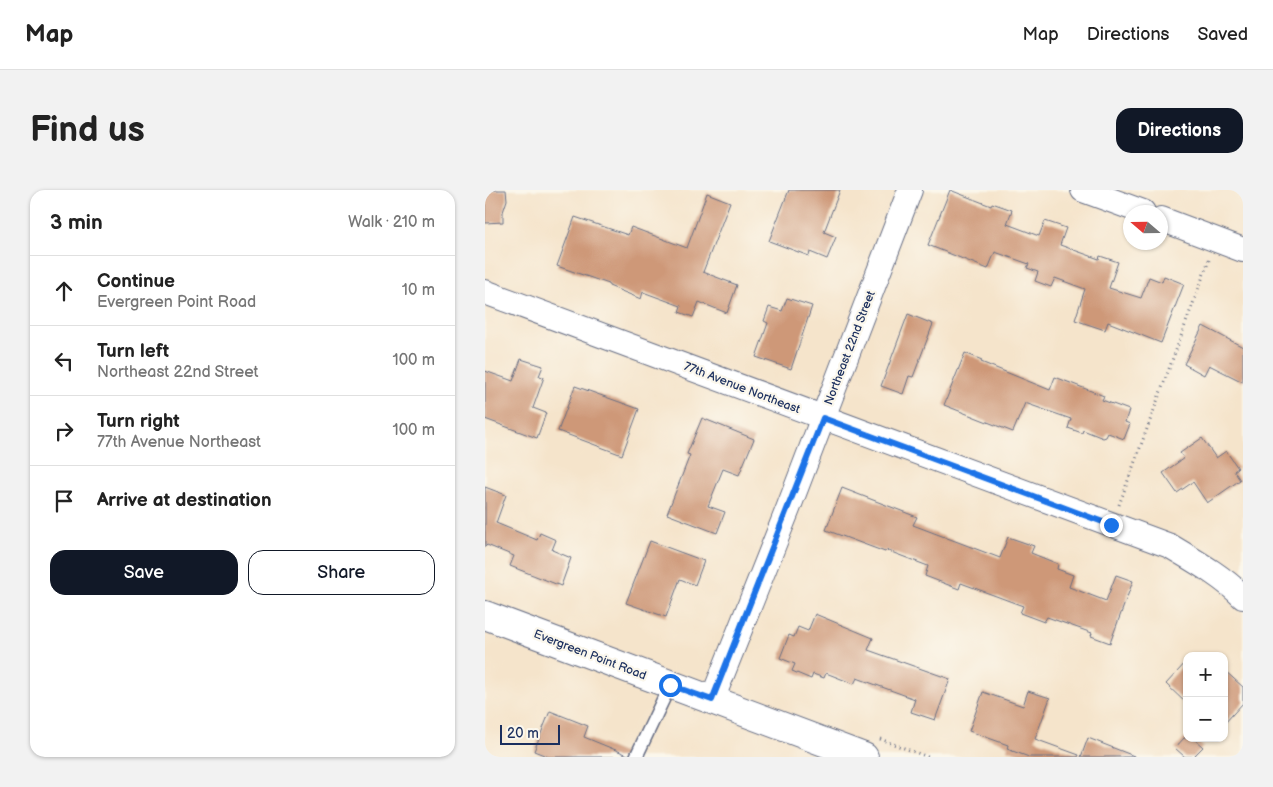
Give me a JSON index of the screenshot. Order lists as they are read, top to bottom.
{
  "streets": {
    "street": ["Northeast 22nd Street", "77th Avenue Northeast", "Evergreen Point Road"]
  },
  "crossings": [
    ["Northeast 22nd Street", "77th Avenue Northeast"],
    ["Northeast 22nd Street", "Evergreen Point Road"]
  ],
  "scale_bar": "20 m",
  "north": "left",
  "page": {
    "header": "Map",
    "nav": ["Map", "Directions", "Saved"],
    "buttons": [
      "Directions",
      ["Save", "Share"]
    ],
    "title": "Find us",
    "heading": ["3 min", "Walk · 210 m"],
    "list": [
      ["Continue", "Evergreen Point Road", "10 m"],
      ["Turn left", "Northeast 22nd Street", "100 m"],
      ["Turn right", "77th Avenue Northeast", "100 m"],
      "Arrive at destination"
    ],
    "map_buttons": ["+", "−"],
    "scale": "20 m"
  }
}
